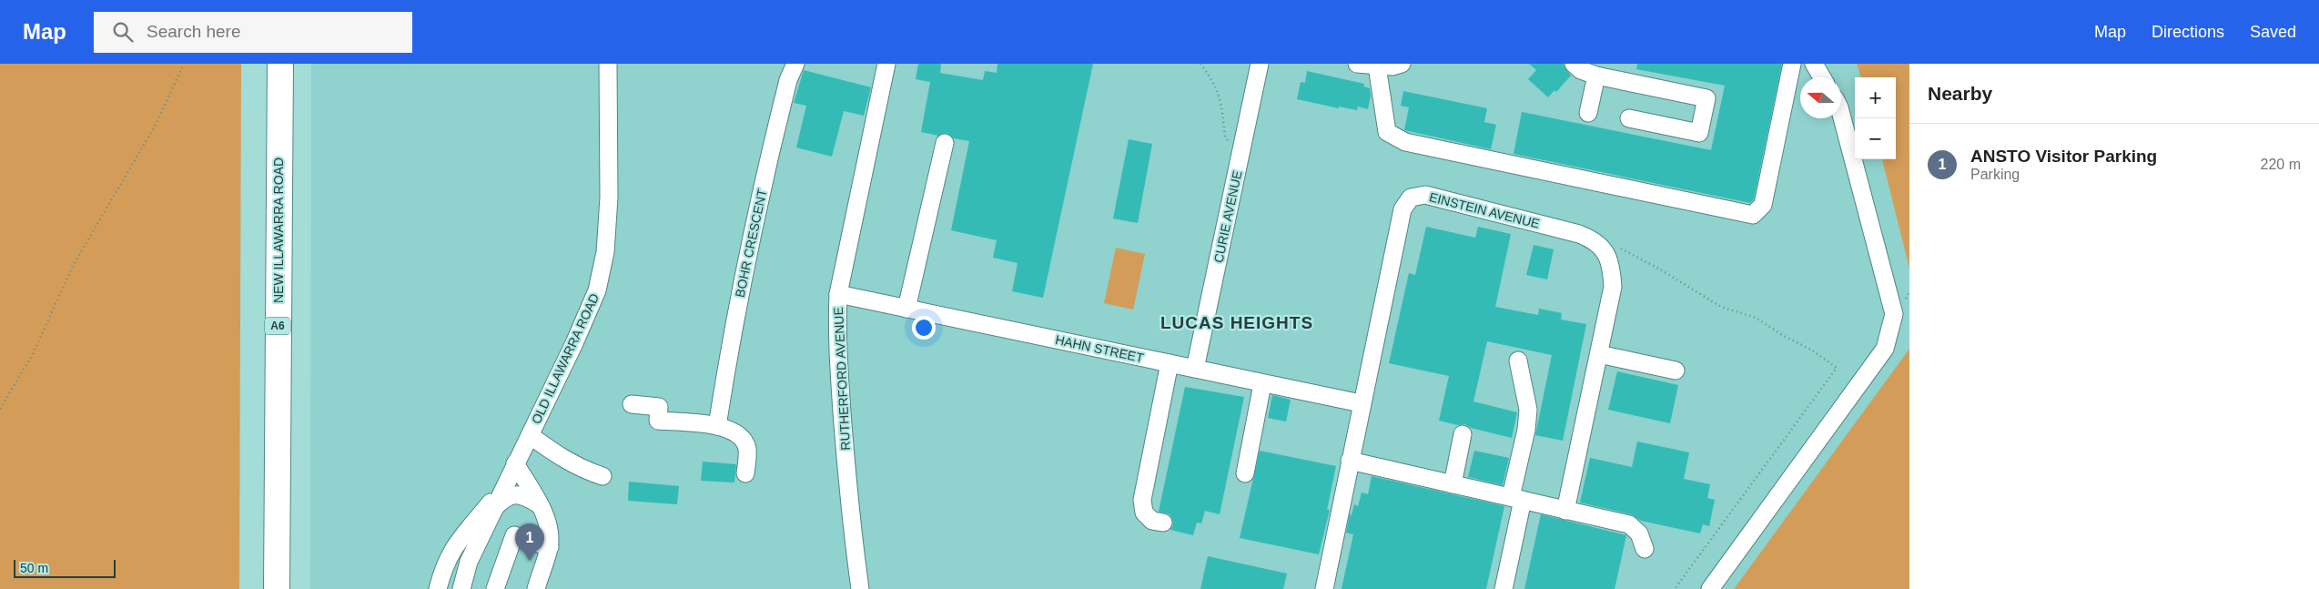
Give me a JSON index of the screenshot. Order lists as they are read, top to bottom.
{
  "streets": {
    "highway": ["NEW ILLAWARRA ROAD", "A6"],
    "lane": [
      "EINSTEIN AVENUE",
      "CURIE AVENUE",
      "BOHR CRESCENT",
      "HAHN STREET",
      "OLD ILLAWARRA ROAD",
      "RUTHERFORD AVENUE"
    ]
  },
  "crossings": [
    ["EINSTEIN AVENUE", "HAHN STREET"],
    ["CURIE AVENUE", "HAHN STREET"],
    ["HAHN STREET", "RUTHERFORD AVENUE"]
  ],
  "districts": ["LUCAS HEIGHTS"],
  "scale_bar": "50 m",
  "north": "left",
  "page": {
    "header": "Map",
    "search": "Search here",
    "nav": ["Map", "Directions", "Saved"],
    "heading": "Nearby",
    "map_buttons": ["+", "−"],
    "list": [
      {
        "mark": "1",
        "name": "ANSTO Visitor Parking",
        "note": "Parking",
        "value": "220 m"
      }
    ],
    "pins": "1",
    "scale": "50 m"
  }
}
